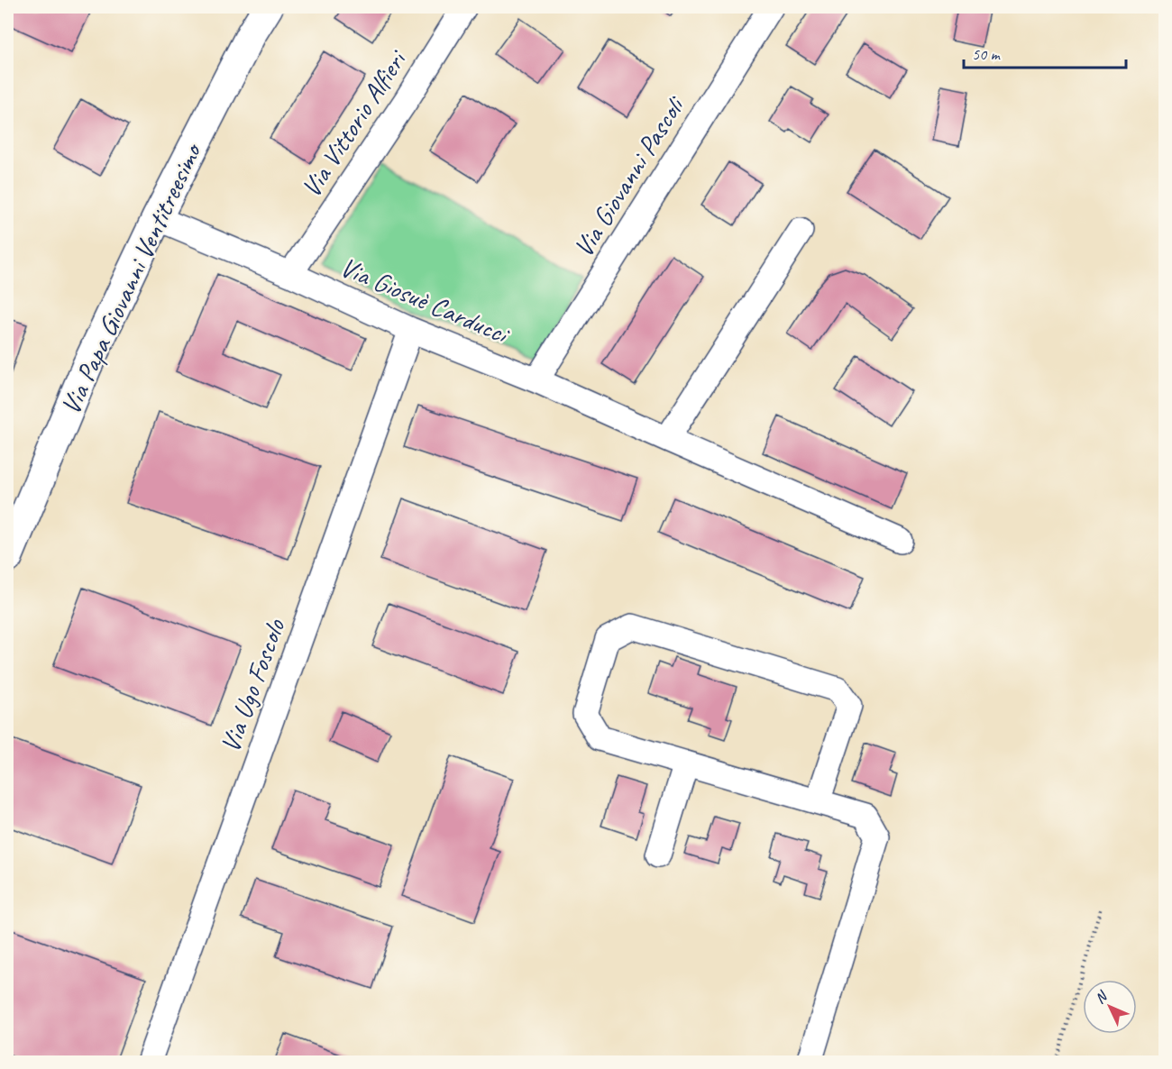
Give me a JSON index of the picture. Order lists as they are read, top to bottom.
{
  "streets": {
    "street": [
      "Via Vittorio Alfieri",
      "Via Giovanni Pascoli",
      "Via Papa Giovanni Ventitreesimo",
      "Via Giosuè Carducci",
      "Via Ugo Foscolo"
    ]
  },
  "crossings": [
    ["Via Vittorio Alfieri", "Via Giosuè Carducci"],
    ["Via Giovanni Pascoli", "Via Giosuè Carducci"],
    ["Via Papa Giovanni Ventitreesimo", "Via Giosuè Carducci"],
    ["Via Giosuè Carducci", "Via Ugo Foscolo"]
  ],
  "scale_bar": "50 m",
  "north": "top left"
}
